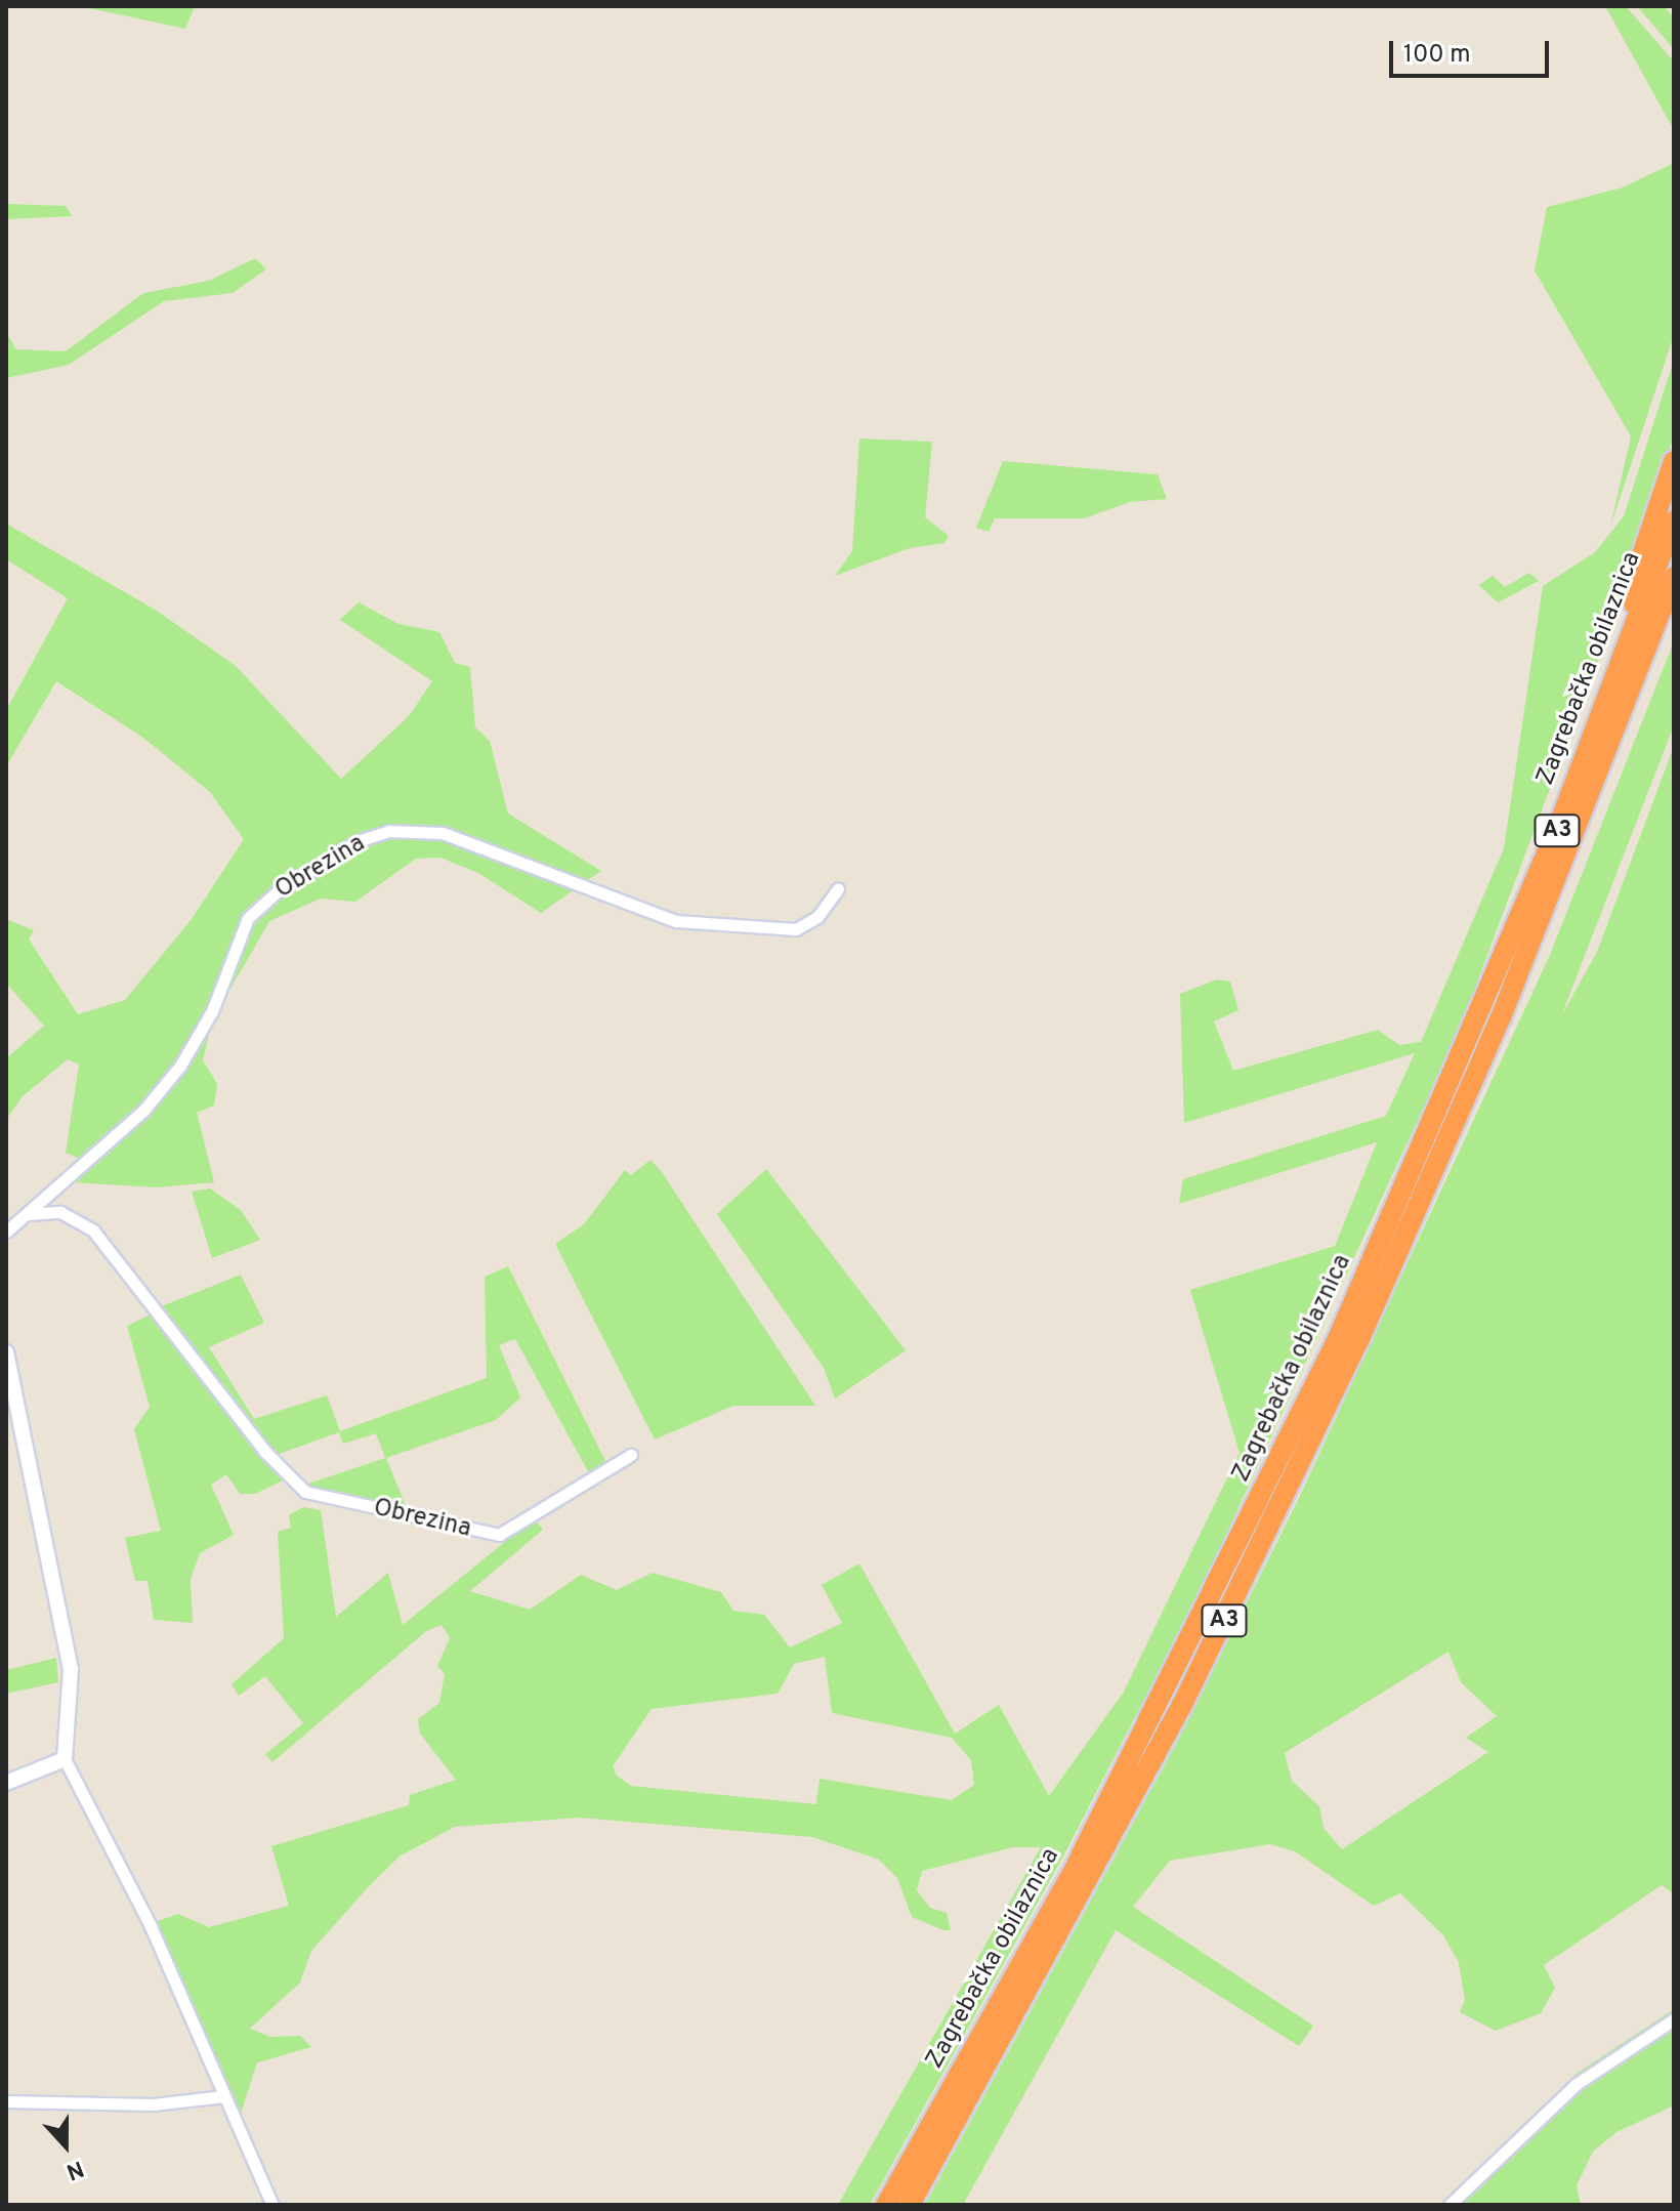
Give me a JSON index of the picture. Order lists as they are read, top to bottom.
{
  "streets": {
    "highway": ["Zagrebačka obilaznica", "A3"],
    "street": ["Obrezina"]
  },
  "scale_bar": "100 m",
  "north": "bottom"
}
